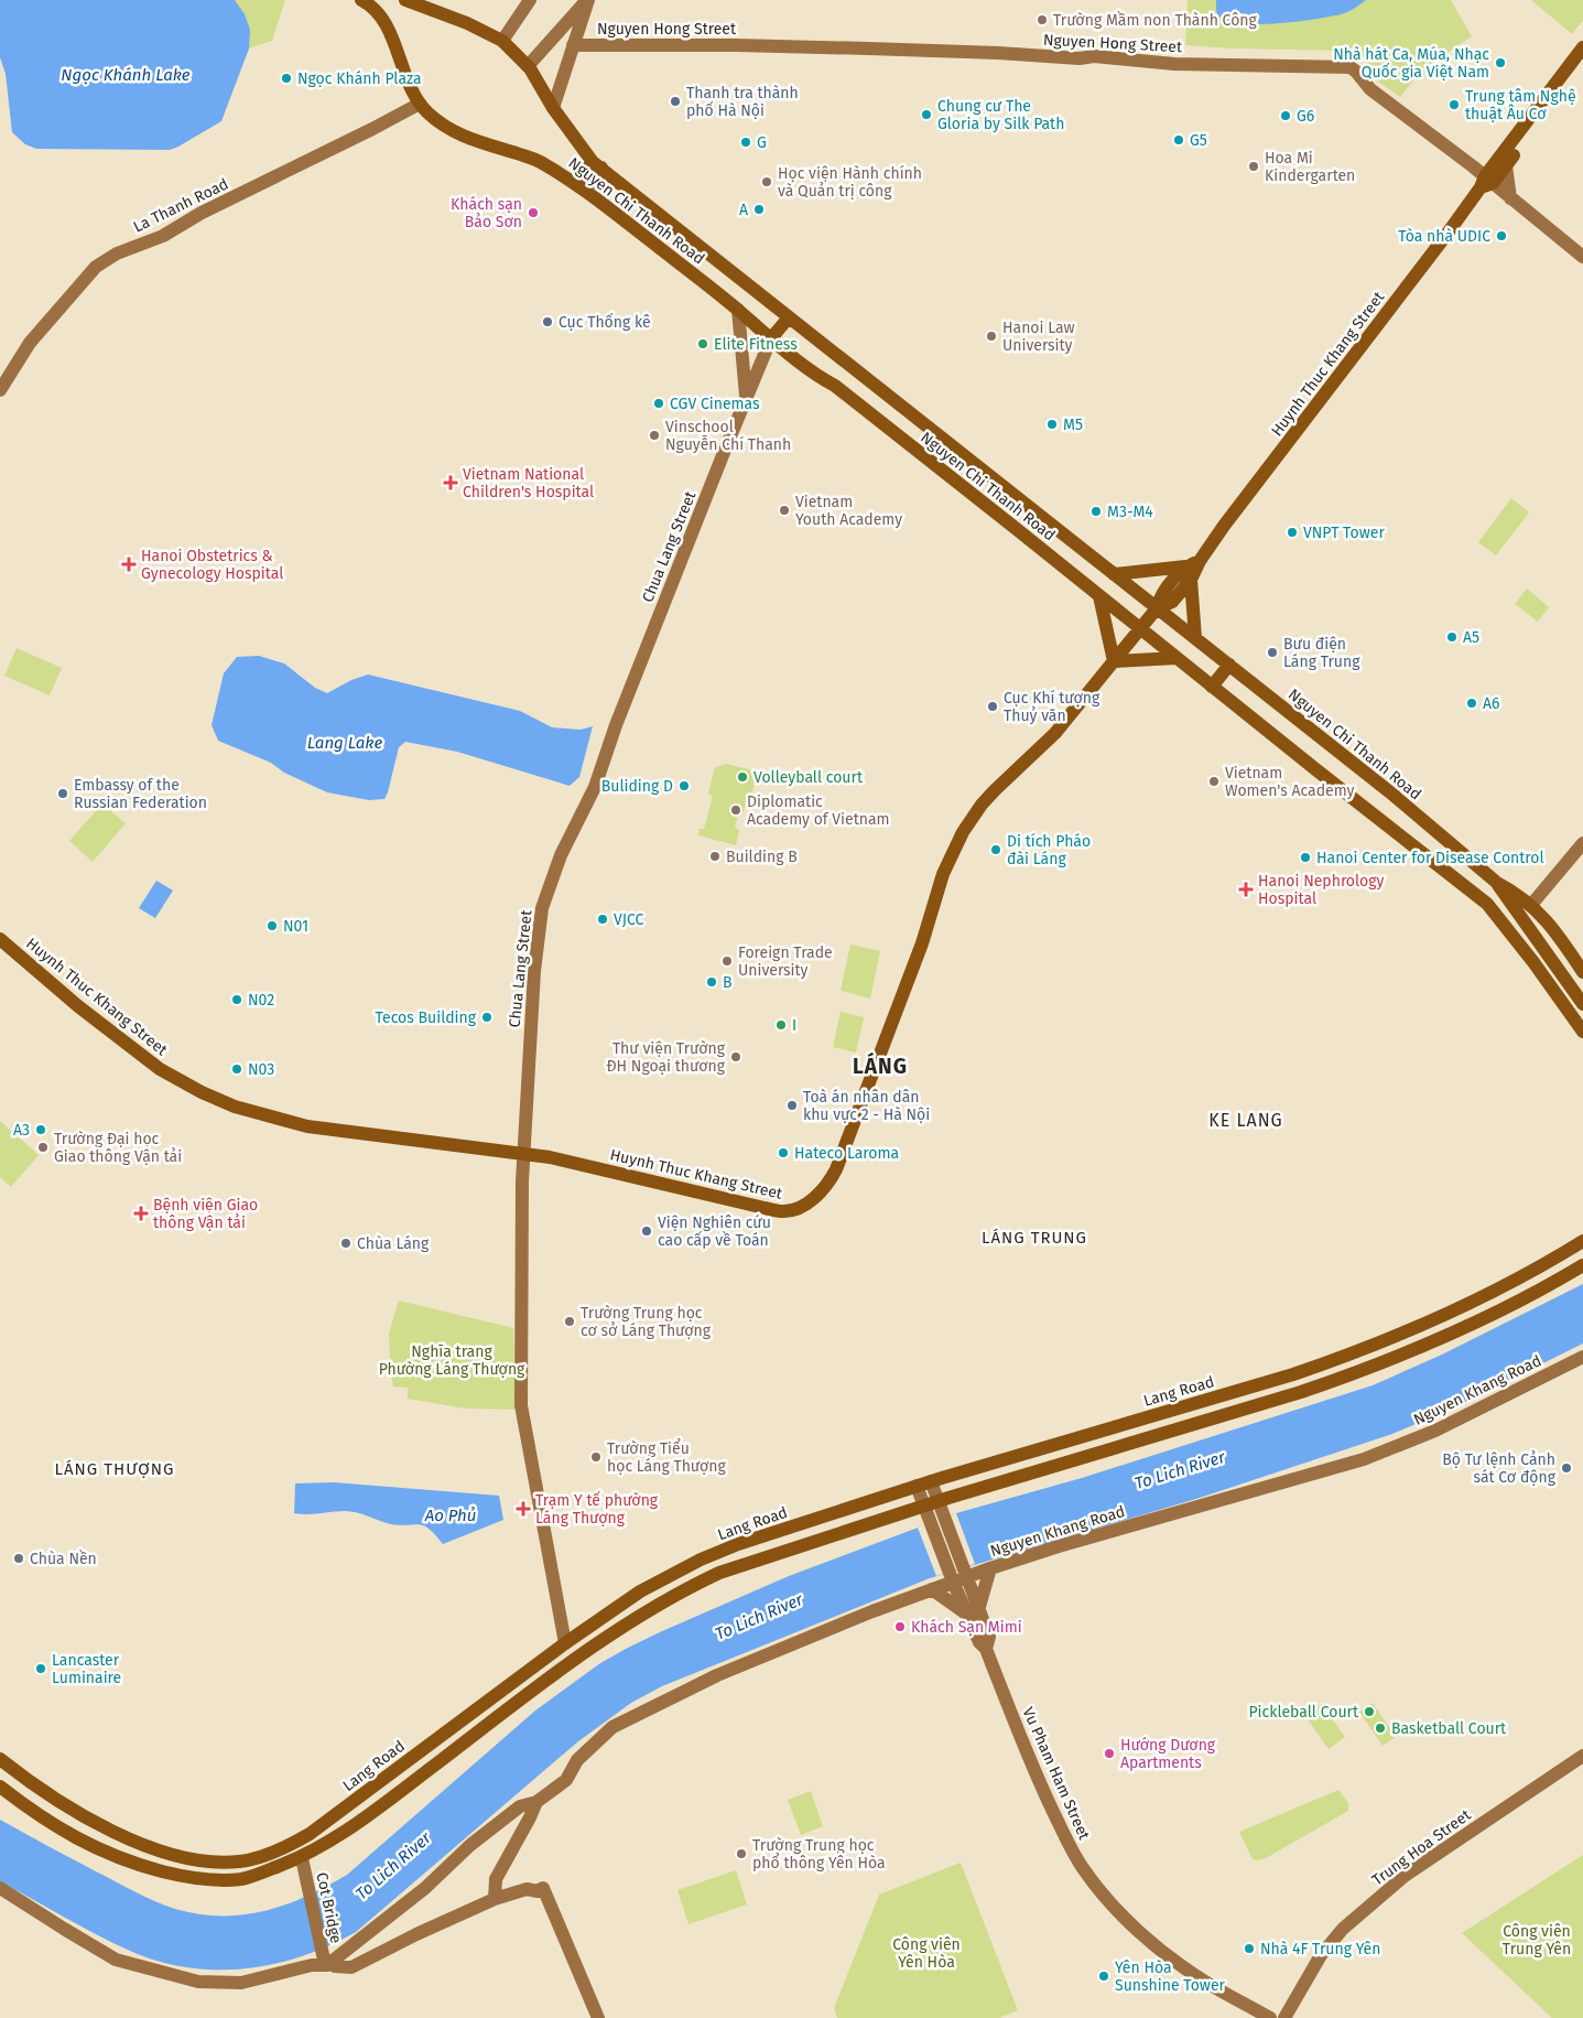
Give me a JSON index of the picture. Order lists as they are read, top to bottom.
{
  "streets": {
    "main road": ["Nguyen Chi Thanh Road", "Huynh Thuc Khang Street", "Lang Road"],
    "street": [
      "Nguyen Hong Street",
      "La Thanh Road",
      "Chua Lang Street",
      "Nguyen Khang Road",
      "Vu Pham Ham Street",
      "Trung Hoa Street",
      "Cot Bridge"
    ]
  },
  "crossings": [
    ["Nguyen Hong Street", "Huynh Thuc Khang Street"],
    ["La Thanh Road", "Nguyen Chi Thanh Road"],
    ["Nguyen Chi Thanh Road", "Huynh Thuc Khang Street"],
    ["Nguyen Chi Thanh Road", "Chua Lang Street"],
    ["Huynh Thuc Khang Street", "Chua Lang Street"],
    ["Chua Lang Street", "Lang Road"],
    ["Nguyen Khang Road", "Vu Pham Ham Street"],
    ["Nguyen Khang Road", "Cot Bridge"],
    ["Lang Road", "Vu Pham Ham Street"]
  ],
  "districts": [
    "LÁNG",
    "KE LANG",
    "LÁNG TRUNG",
    "LÁNG THƯỢNG"
  ],
  "water": [
    "Ngọc Khánh Lake",
    "Lang Lake",
    "To Lich River",
    "Ao Phủ"
  ],
  "parks": ["Nghĩa trang Phường Láng Thượng", "Công viên Trung Yên", "Công viên Yên Hòa"],
  "places": {
    "other": [
      "Trường Mầm non Thành Công",
      "Nhà hát Ca, Múa, Nhạc Quốc gia Việt Nam",
      "Ngọc Khánh Plaza",
      "Thanh tra thành phố Hà Nội",
      "Trung tâm Nghệ thuật Âu Cơ",
      "Chung cư The Gloria by Silk Path",
      "G6",
      "G5",
      "G",
      "Hoa Mi Kindergarten",
      "Học viện Hành chính và Quản trị công",
      "A",
      "Khách sạn Bảo Sơn",
      "Tòa nhà UDIC",
      "Cục Thống kê",
      "Hanoi Law University",
      "Elite Fitness",
      "CGV Cinemas",
      "M5",
      "Vinschool Nguyễn Chí Thanh",
      "Vietnam Youth Academy",
      "M3-M4",
      "VNPT Tower",
      "A5",
      "Bưu điện Láng Trung",
      "A6",
      "Cục Khí tượng Thuỷ văn",
      "Volleyball court",
      "Vietnam Women's Academy",
      "Buliding D",
      "Embassy of the Russian Federation",
      "Diplomatic Academy of Vietnam",
      "Di tích Pháo đài Láng",
      "Building B",
      "Hanoi Center for Disease Control",
      "VJCC",
      "N01",
      "Foreign Trade University",
      "B",
      "N02",
      "Tecos Building",
      "I",
      "Thư viện Trường ĐH Ngoại thương",
      "N03",
      "Toà án nhân dân khu vực 2 - Hà Nội",
      "A3",
      "Trường Đại học Giao thông Vận tải",
      "Hateco Laroma",
      "Viện Nghiên cứu cao cấp về Toán",
      "Chùa Láng",
      "Trường Trung học cơ sở Láng Thượng",
      "Trường Tiểu học Láng Thượng",
      "Bộ Tư lệnh Cảnh sát Cơ động",
      "Chùa Nền",
      "Khách Sạn Mimi",
      "Lancaster Luminaire",
      "Pickleball Court",
      "Basketball Court",
      "Hướng Dương Apartments",
      "Trường Trung học phổ thông Yên Hòa",
      "Nhà 4F Trung Yên",
      "Yên Hòa Sunshine Tower"
    ],
    "health": [
      "Vietnam National Children's Hospital",
      "Hanoi Obstetrics & Gynecology Hospital",
      "Hanoi Nephrology Hospital",
      "Bệnh viện Giao thông Vận tải",
      "Trạm Y tế phường Láng Thượng"
    ]
  }
}
